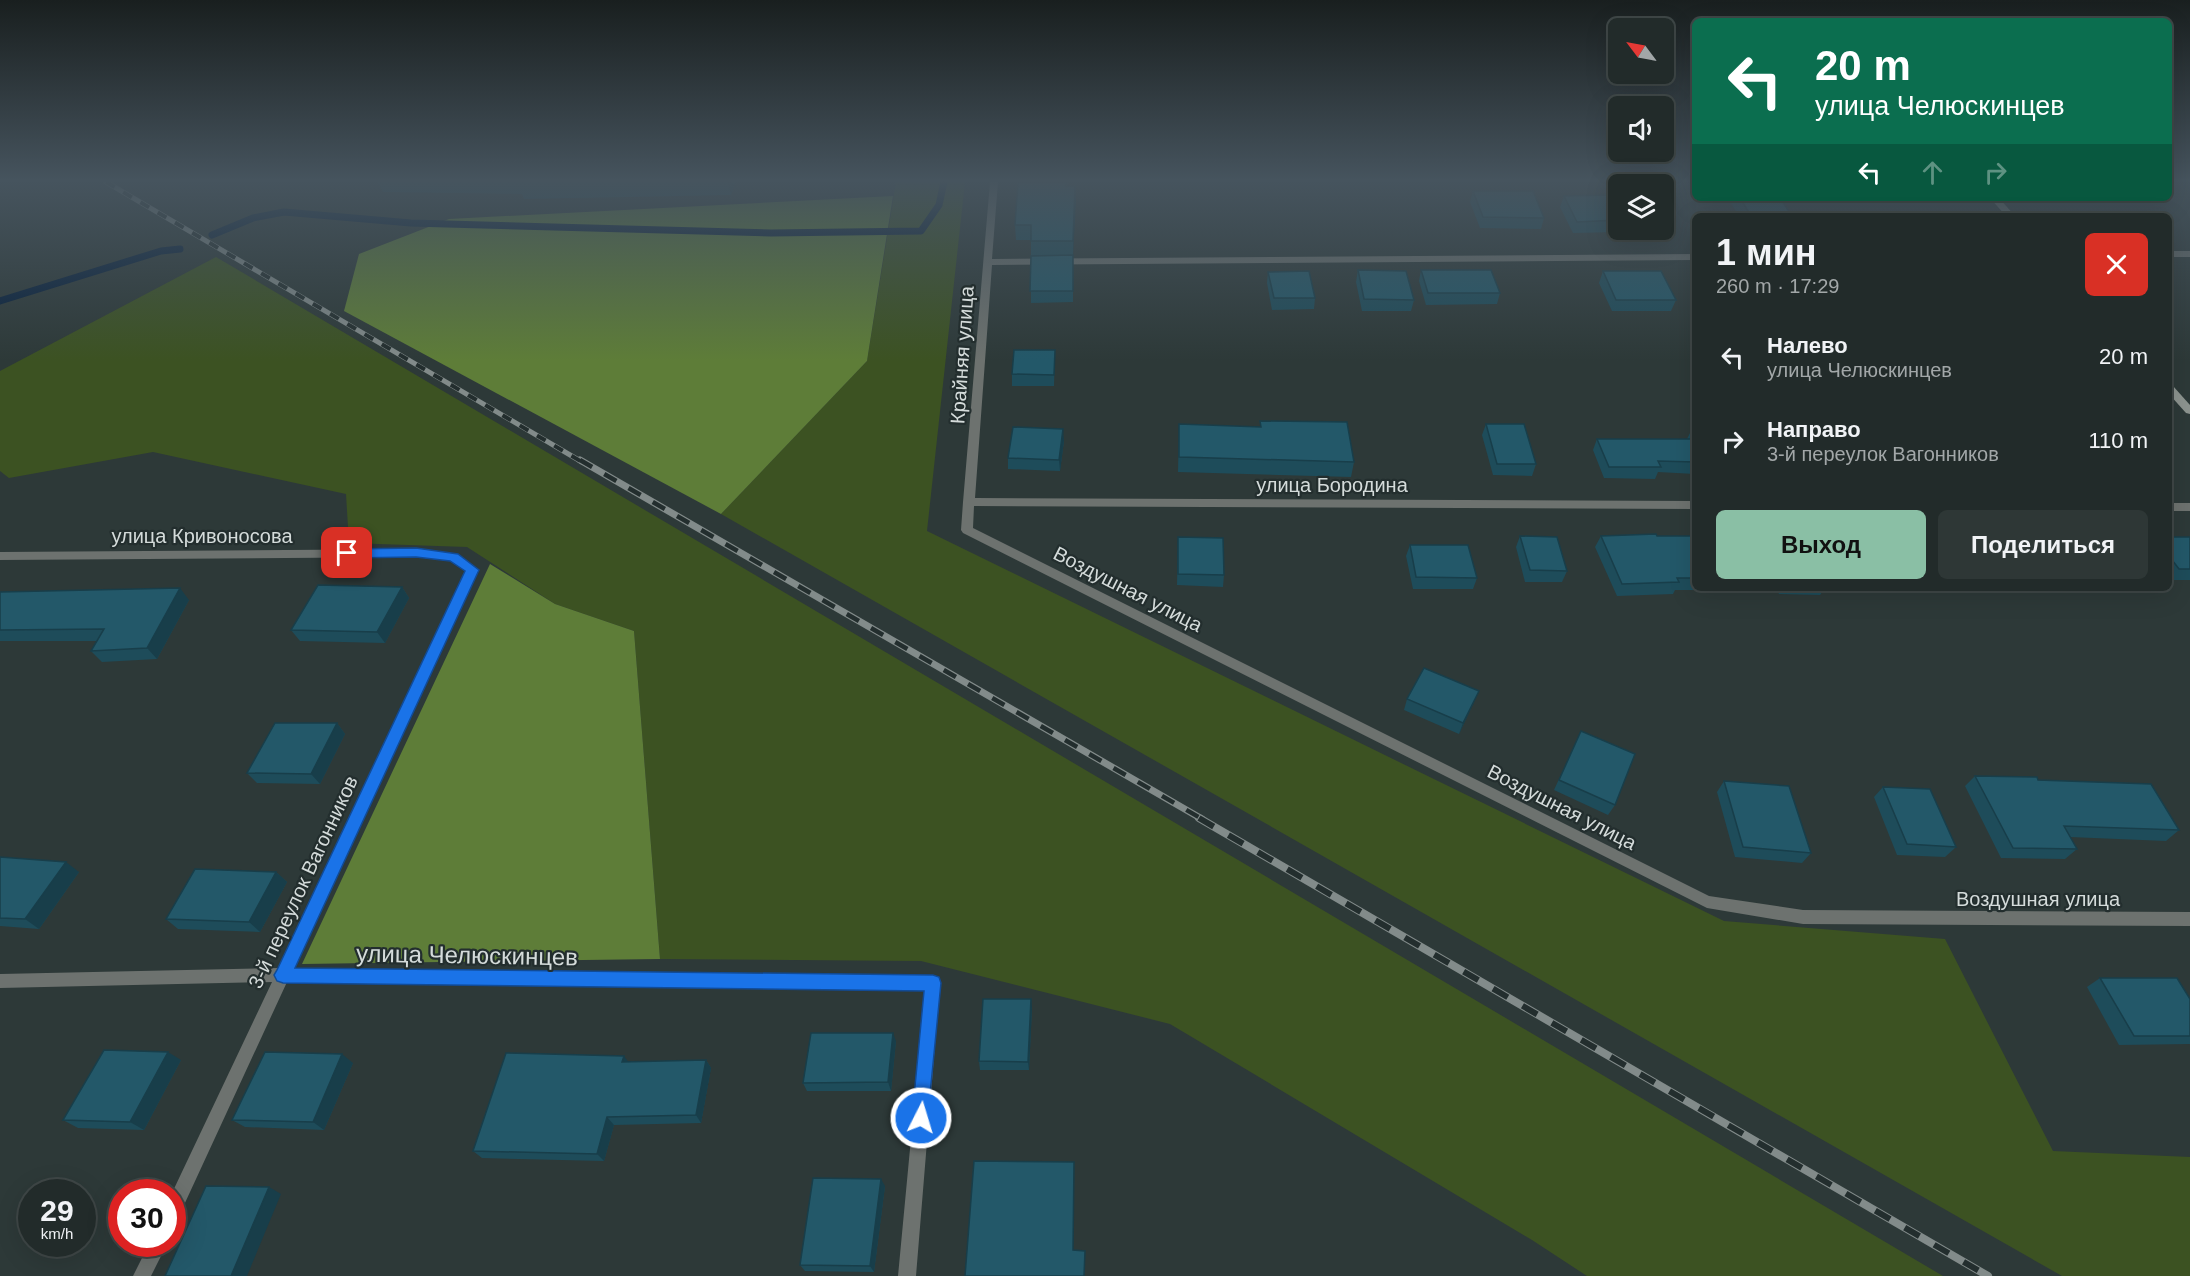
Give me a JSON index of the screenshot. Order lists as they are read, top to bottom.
{
  "streets": {
    "street": [
      "Крайняя улица",
      "улица Бородина",
      "улица Кривоносова",
      "Воздушная улица",
      "3-й переулок Вагонников",
      "улица Челюскинцев"
    ]
  },
  "crossings": [
    ["Крайняя улица", "улица Бородина"],
    ["Крайняя улица", "Воздушная улица"],
    ["улица Кривоносова", "3-й переулок Вагонников"],
    ["3-й переулок Вагонников", "улица Челюскинцев"]
  ],
  "north": "top left",
  "page": {
    "turn": ["20 m", "улица Челюскинцев"],
    "heading": ["1 мин", "260 m · 17:29"],
    "list": [
      {
        "name": "Налево",
        "note": "улица Челюскинцев",
        "value": "20 m"
      },
      {
        "name": "Направо",
        "note": "3-й переулок Вагонников",
        "value": "110 m"
      }
    ],
    "buttons": ["Выход", "Поделиться"],
    "speed": "29 km/h",
    "limit": "30"
  }
}
